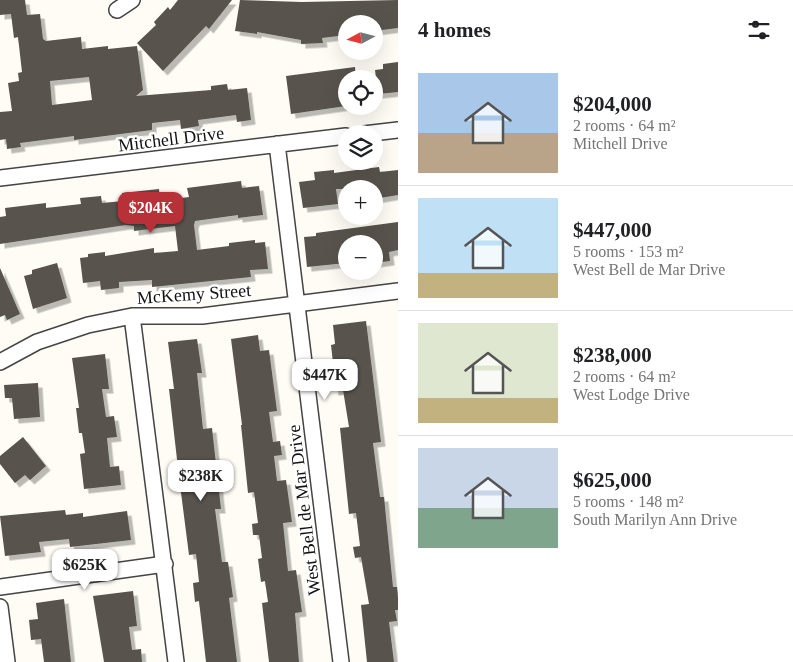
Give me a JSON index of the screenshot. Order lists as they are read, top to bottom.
{
  "streets": {
    "street": ["Mitchell Drive", "McKemy Street", "West Bell de Mar Drive"]
  },
  "crossings": [
    ["Mitchell Drive", "West Bell de Mar Drive"],
    ["McKemy Street", "West Bell de Mar Drive"]
  ],
  "north": "left",
  "page": {
    "heading": "4 homes",
    "map_buttons": ["+", "−"],
    "list": [
      {
        "name": "$204,000",
        "note": "2 rooms · 64 m² · Mitchell Drive"
      },
      {
        "name": "$447,000",
        "note": "5 rooms · 153 m² · West Bell de Mar Drive"
      },
      {
        "name": "$238,000",
        "note": "2 rooms · 64 m² · West Lodge Drive"
      },
      {
        "name": "$625,000",
        "note": "5 rooms · 148 m² · South Marilyn Ann Drive"
      }
    ],
    "price": [
      "$204K",
      "$447K",
      "$238K",
      "$625K"
    ]
  }
}
